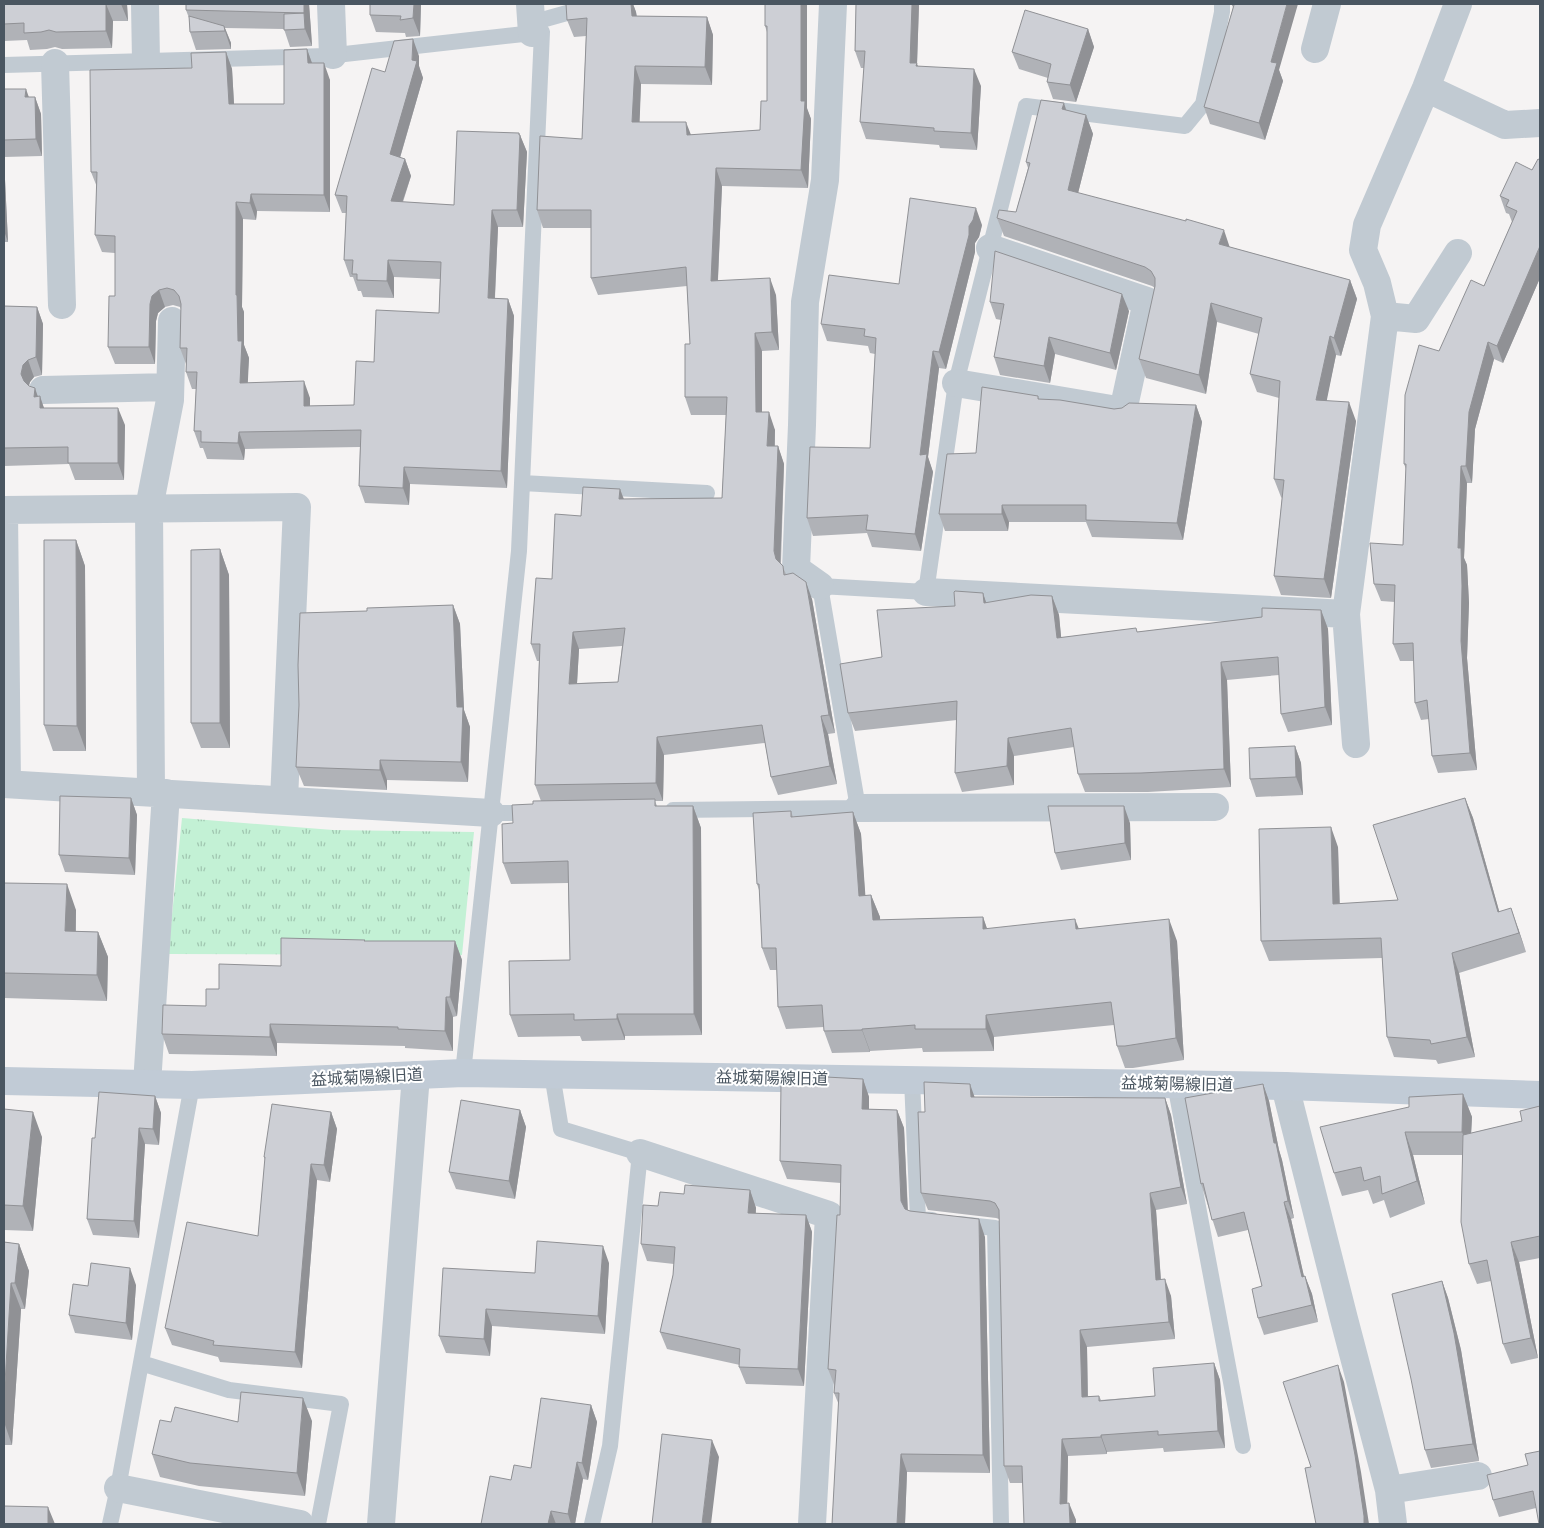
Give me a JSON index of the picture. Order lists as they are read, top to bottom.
{
  "streets": {
    "street": ["益城菊陽線旧道"]
  }
}
